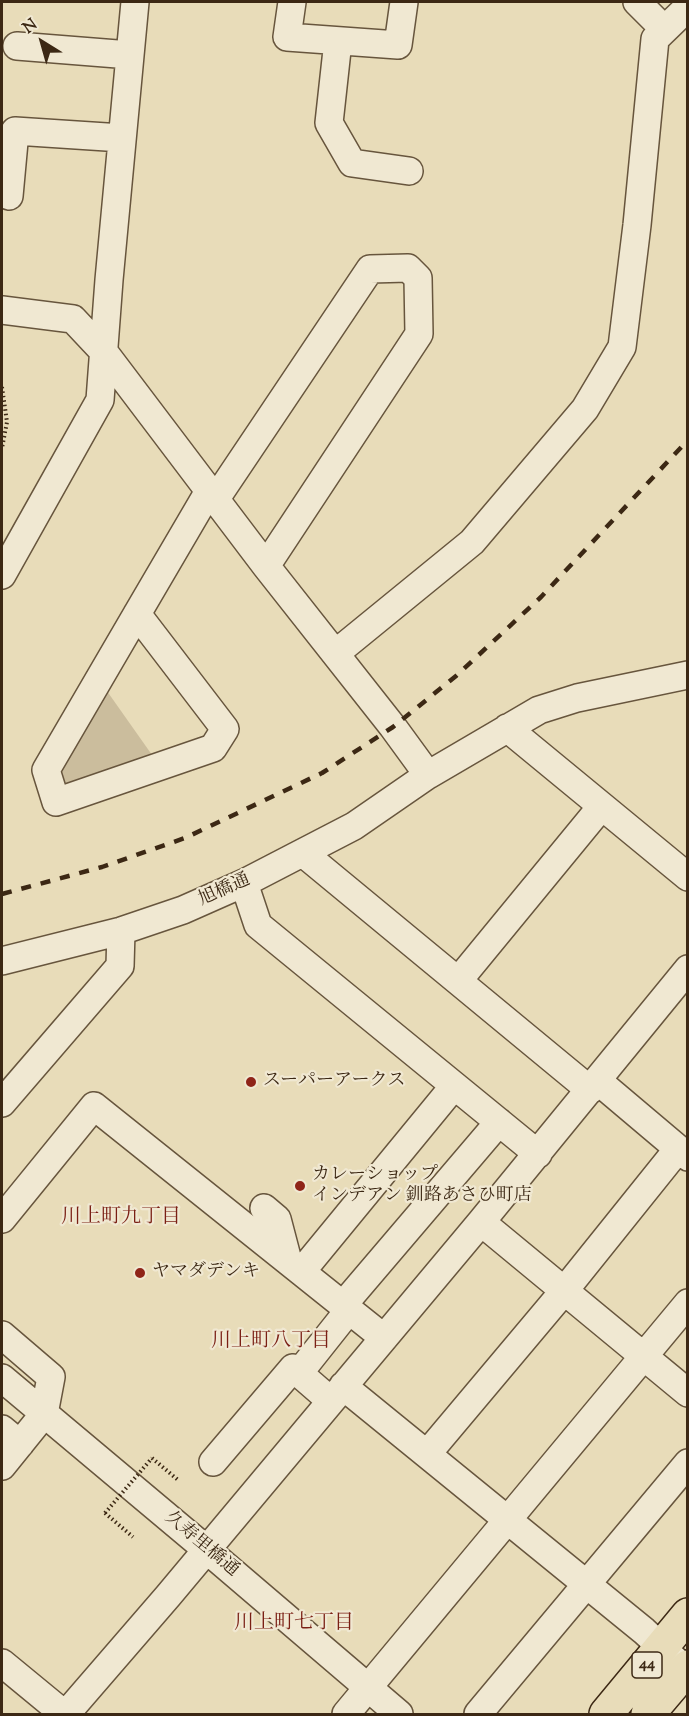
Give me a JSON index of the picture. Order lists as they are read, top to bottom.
{
  "streets": {
    "highway": ["44"],
    "street": ["旭橋通", "久寿里橋通"]
  },
  "districts": ["川上町九丁目", "川上町八丁目", "川上町七丁目"],
  "places": ["スーパーアークス", "カレーショップ インデアン 釧路あさひ町店", "ヤマダデンキ"],
  "north": "top left"
}
